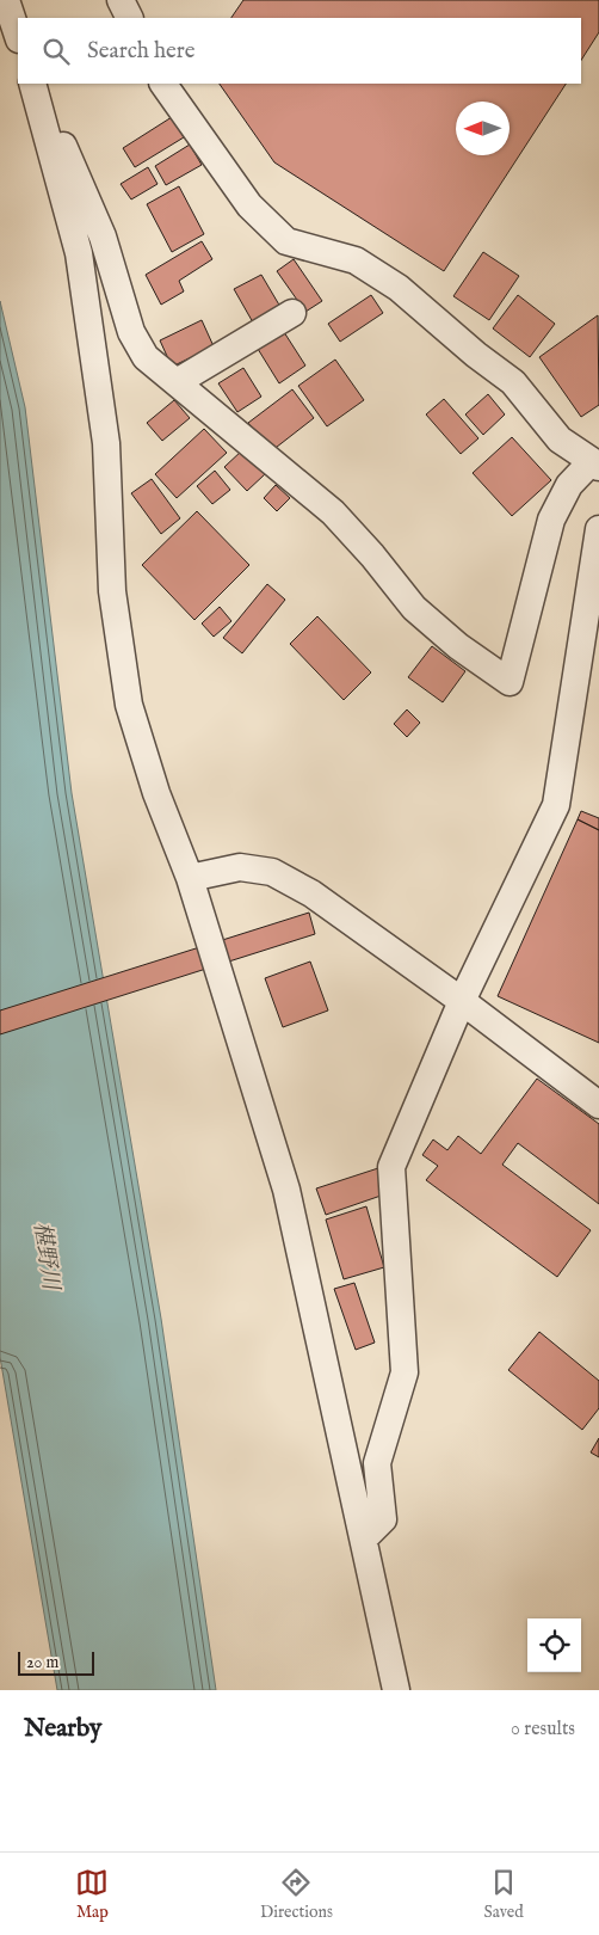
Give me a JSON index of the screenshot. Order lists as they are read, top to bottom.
{
  "water": ["椹野川"],
  "scale_bar": "20 m",
  "north": "left",
  "page": {
    "search": "Search here",
    "scale": "20 m",
    "heading": ["Nearby", "0 results"],
    "nav": ["Map", "Directions", "Saved"]
  }
}
